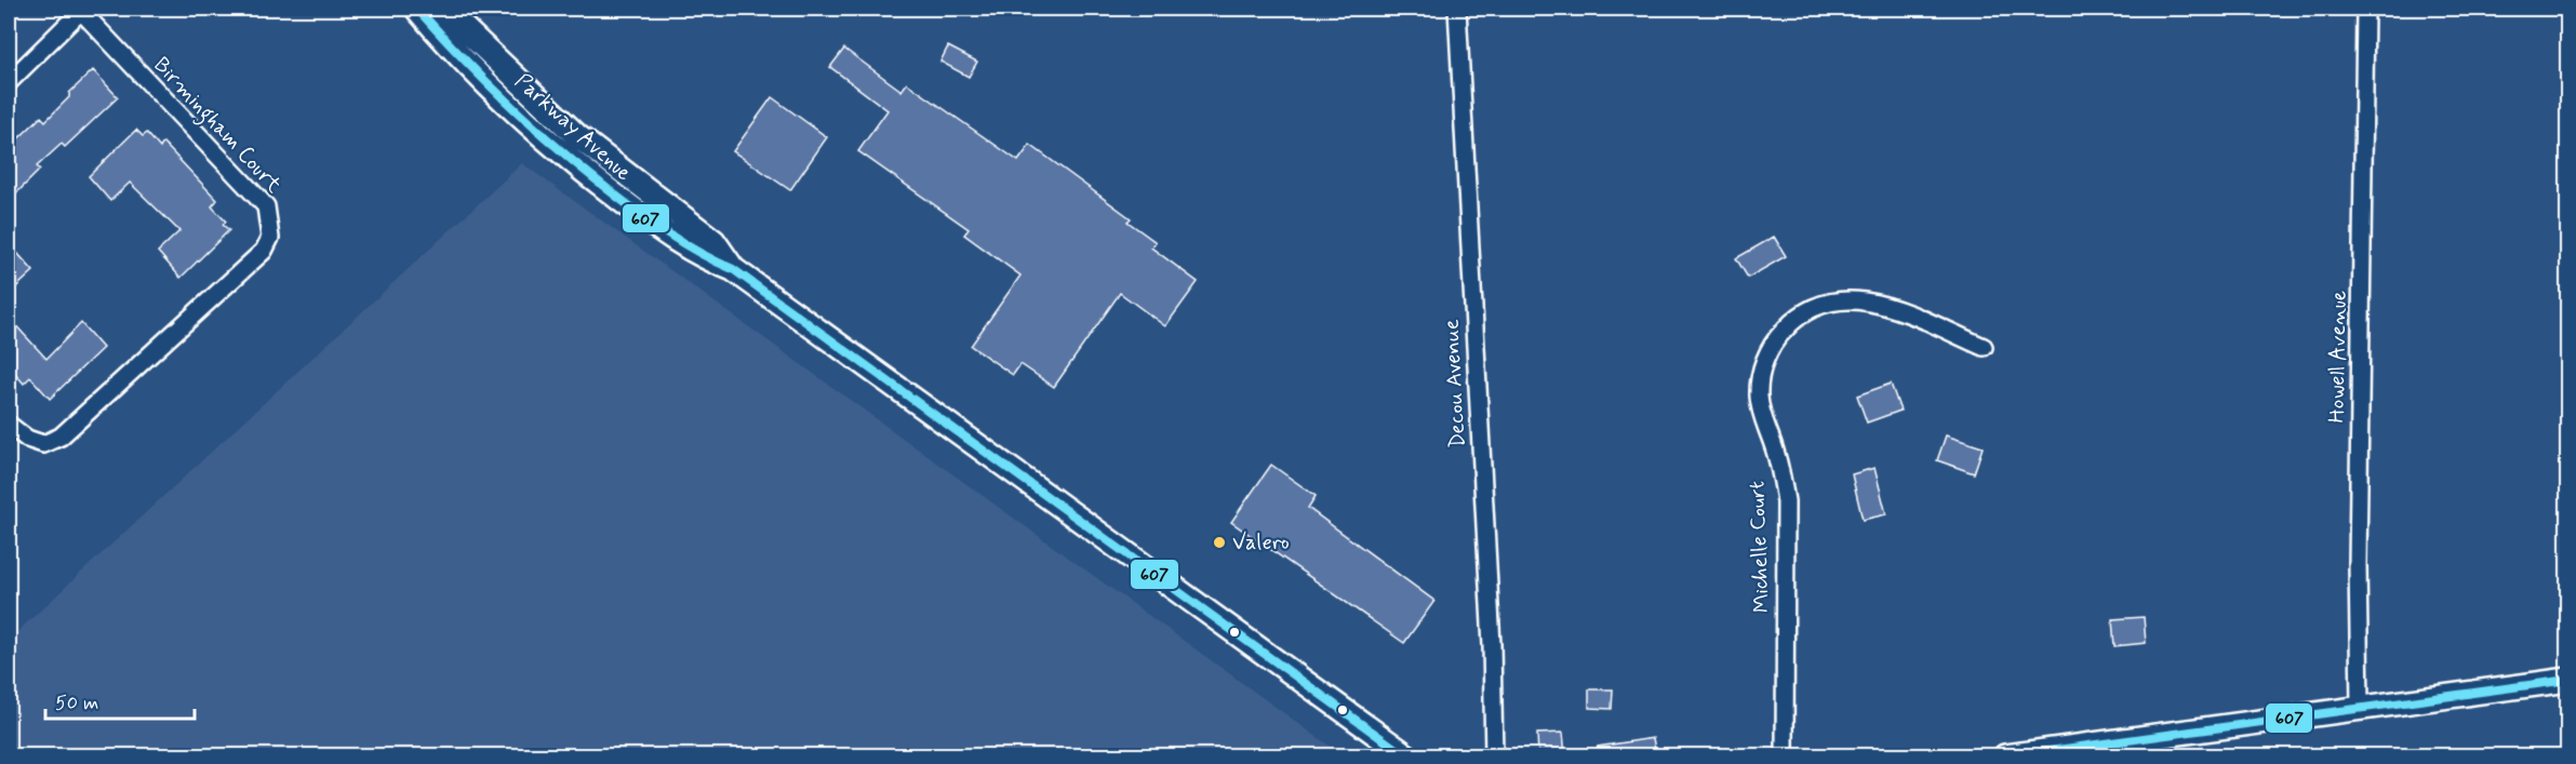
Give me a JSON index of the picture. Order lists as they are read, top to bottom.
{
  "streets": {
    "main road": ["Parkway Avenue"],
    "street": [
      "Birmingham Court",
      "Howell Avenue",
      "Decou Avenue",
      "Michelle Court"
    ]
  },
  "places": ["Valero"],
  "lines": ["transit line 607"],
  "scale_bar": "50 m"
}
